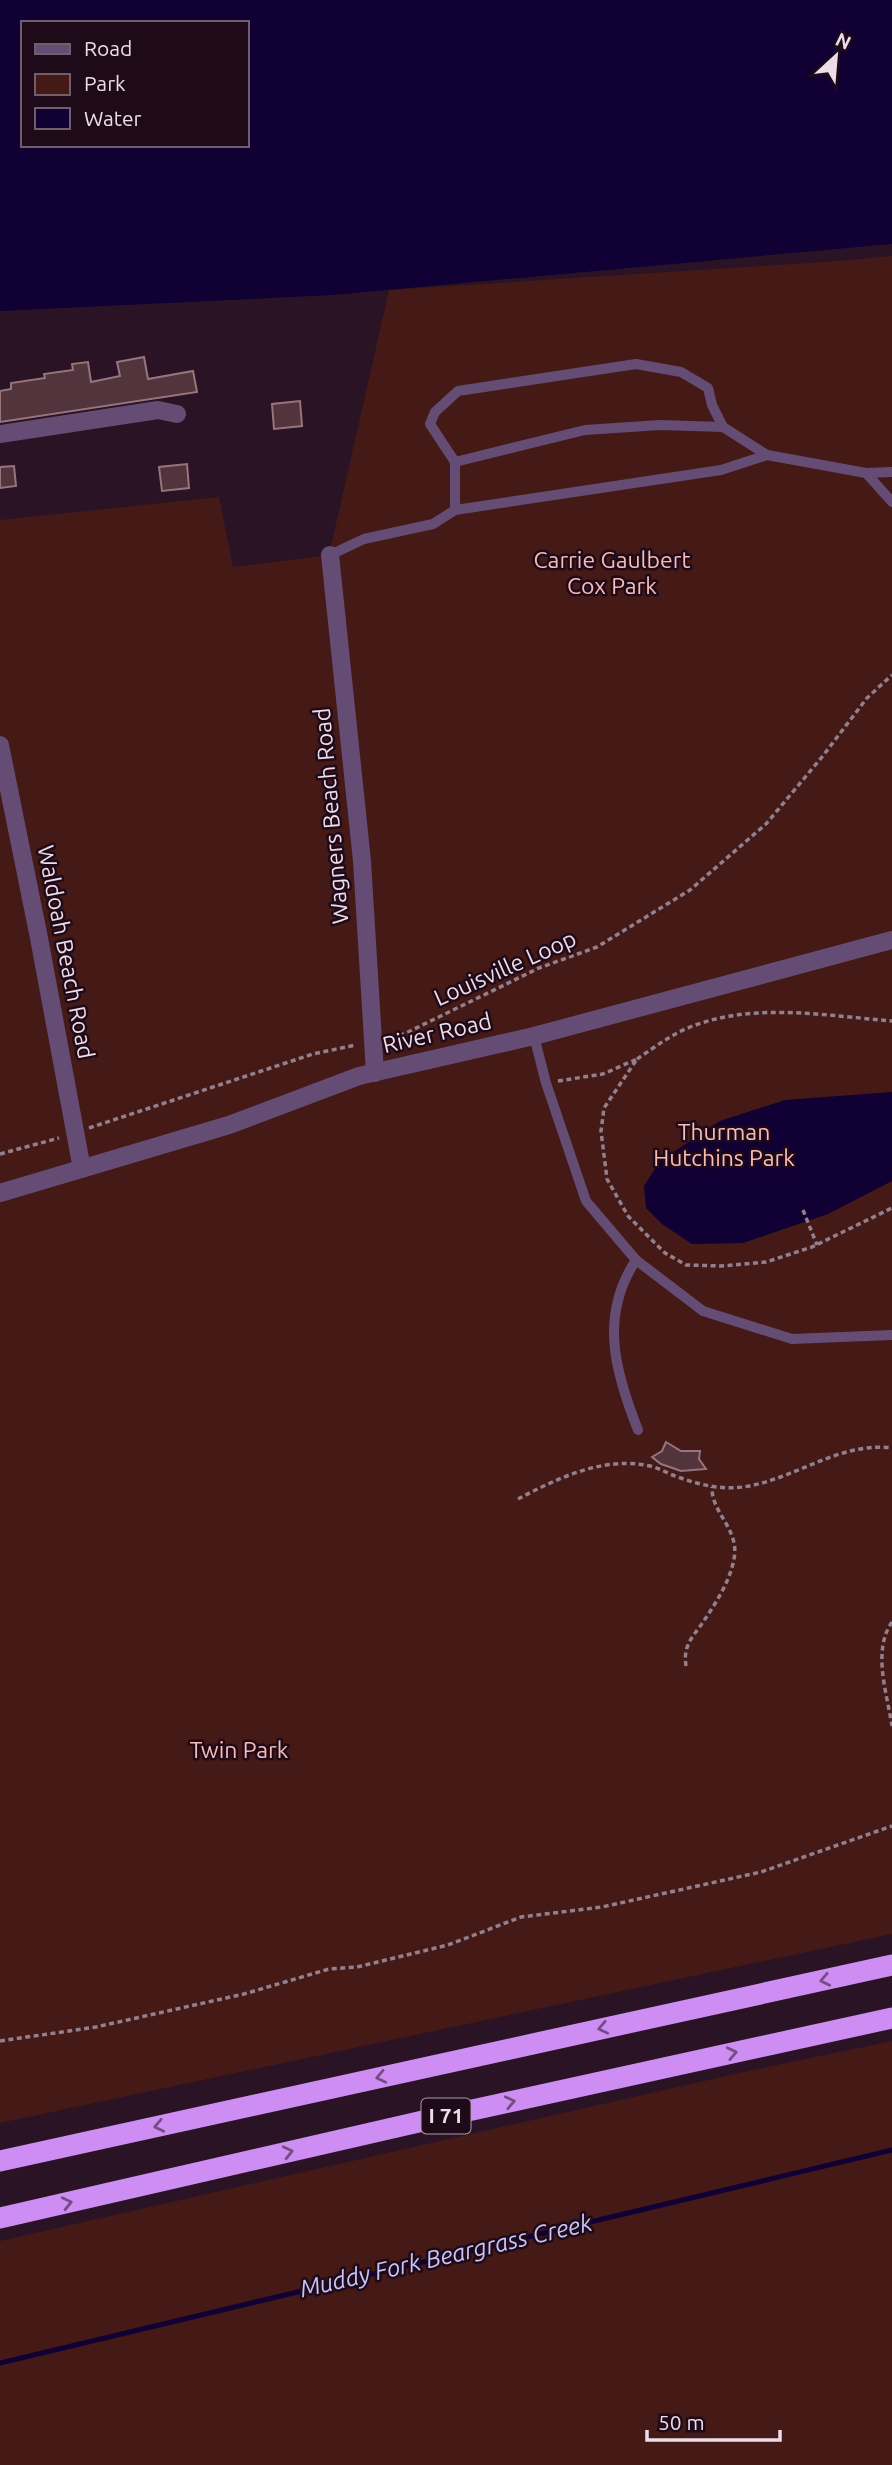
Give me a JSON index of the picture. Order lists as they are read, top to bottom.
{
  "streets": {
    "highway": ["I 71"],
    "street": ["Wagners Beach Road", "Waldoah Beach Road", "River Road"],
    "path": ["Louisville Loop"]
  },
  "crossings": [
    ["Wagners Beach Road", "Louisville Loop"],
    ["Wagners Beach Road", "River Road"],
    ["Waldoah Beach Road", "Louisville Loop"],
    ["Waldoah Beach Road", "River Road"]
  ],
  "water": ["Muddy Fork Beargrass Creek"],
  "parks": ["Carrie Gaulbert Cox Park", "Thurman Hutchins Park", "Twin Park"],
  "legend": ["Road", "Park", "Water"],
  "scale_bar": "50 m",
  "north": "top right"
}
